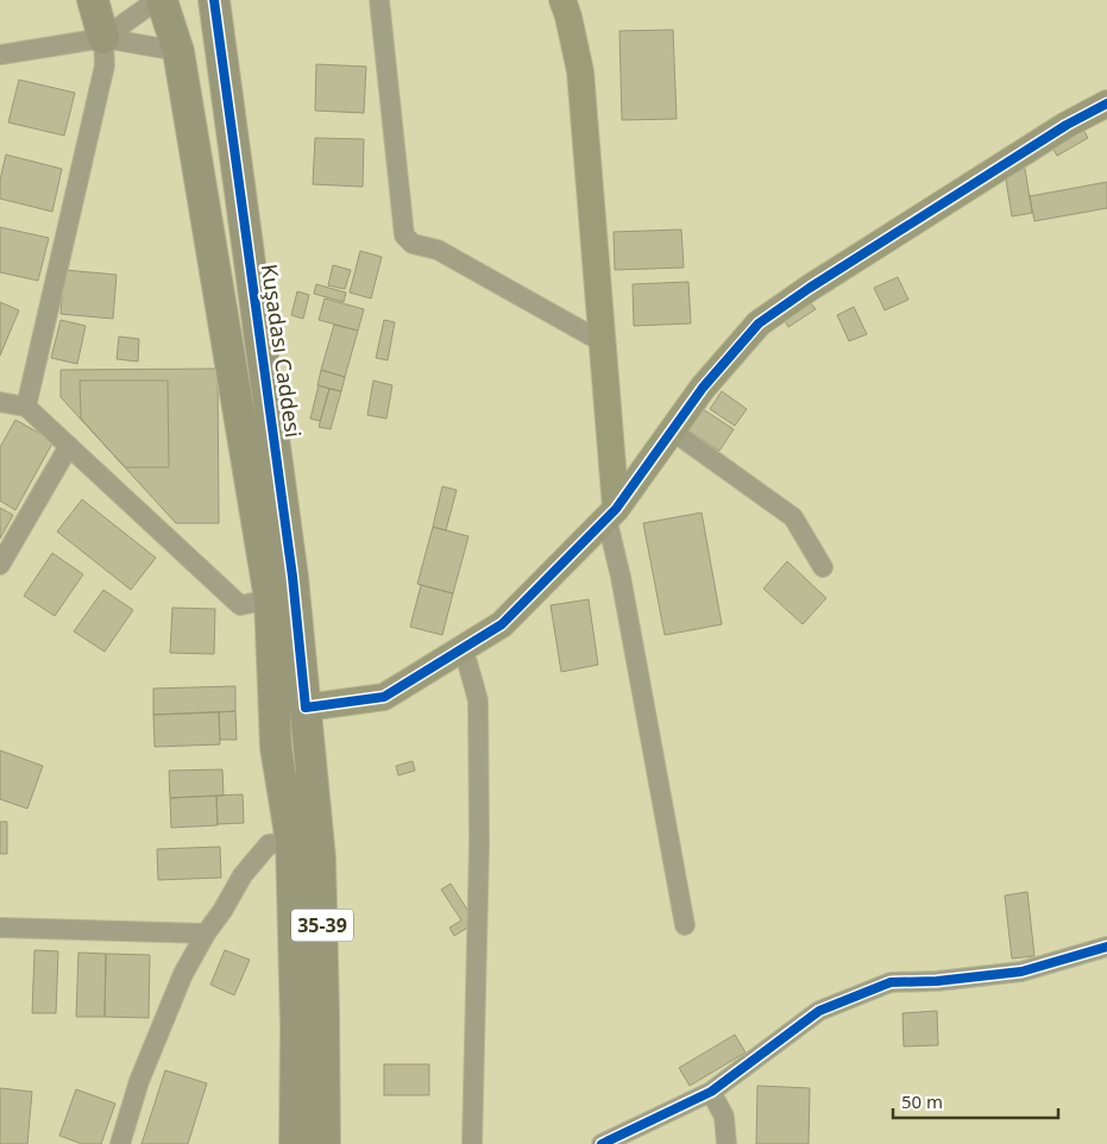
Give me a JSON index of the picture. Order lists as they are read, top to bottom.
{
  "streets": {
    "main road": ["Kuşadası Caddesi", "35-39"]
  },
  "scale_bar": "50 m"
}
